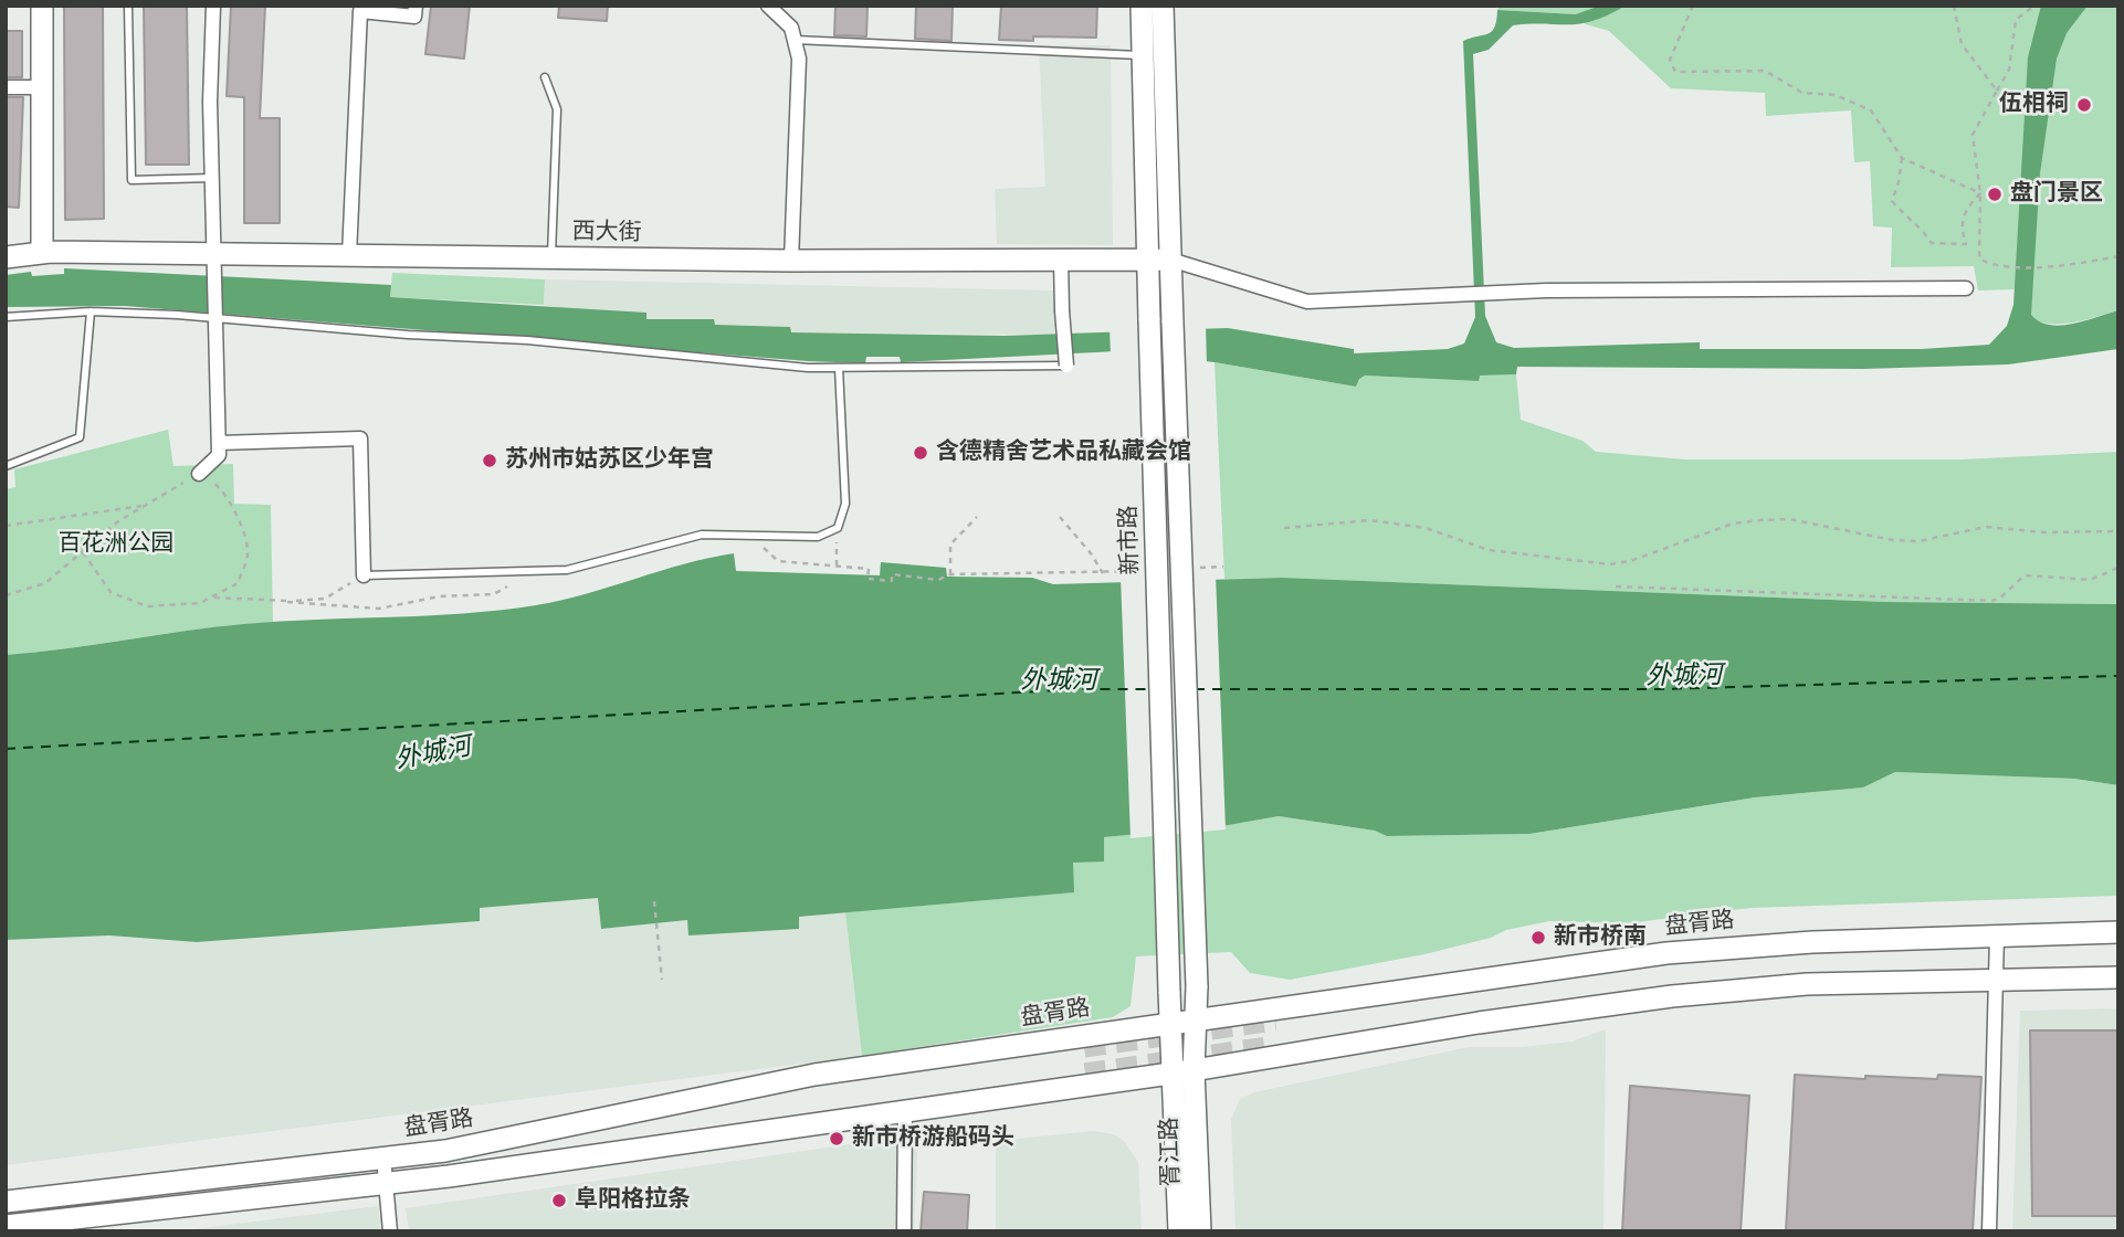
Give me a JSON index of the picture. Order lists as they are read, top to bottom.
{
  "streets": {
    "main road": [
      "西大街",
      "新市路",
      "盘胥路",
      "胥江路"
    ]
  },
  "crossings": [
    ["西大街", "新市路"],
    ["新市路", "盘胥路"],
    ["新市路", "胥江路"]
  ],
  "water": ["外城河"],
  "parks": ["百花洲公园"],
  "places": [
    "伍相祠",
    "盘门景区",
    "含德精舍艺术品私藏会馆",
    "苏州市姑苏区少年宫",
    "新市桥南",
    "新市桥游船码头",
    "阜阳格拉条"
  ]
}
